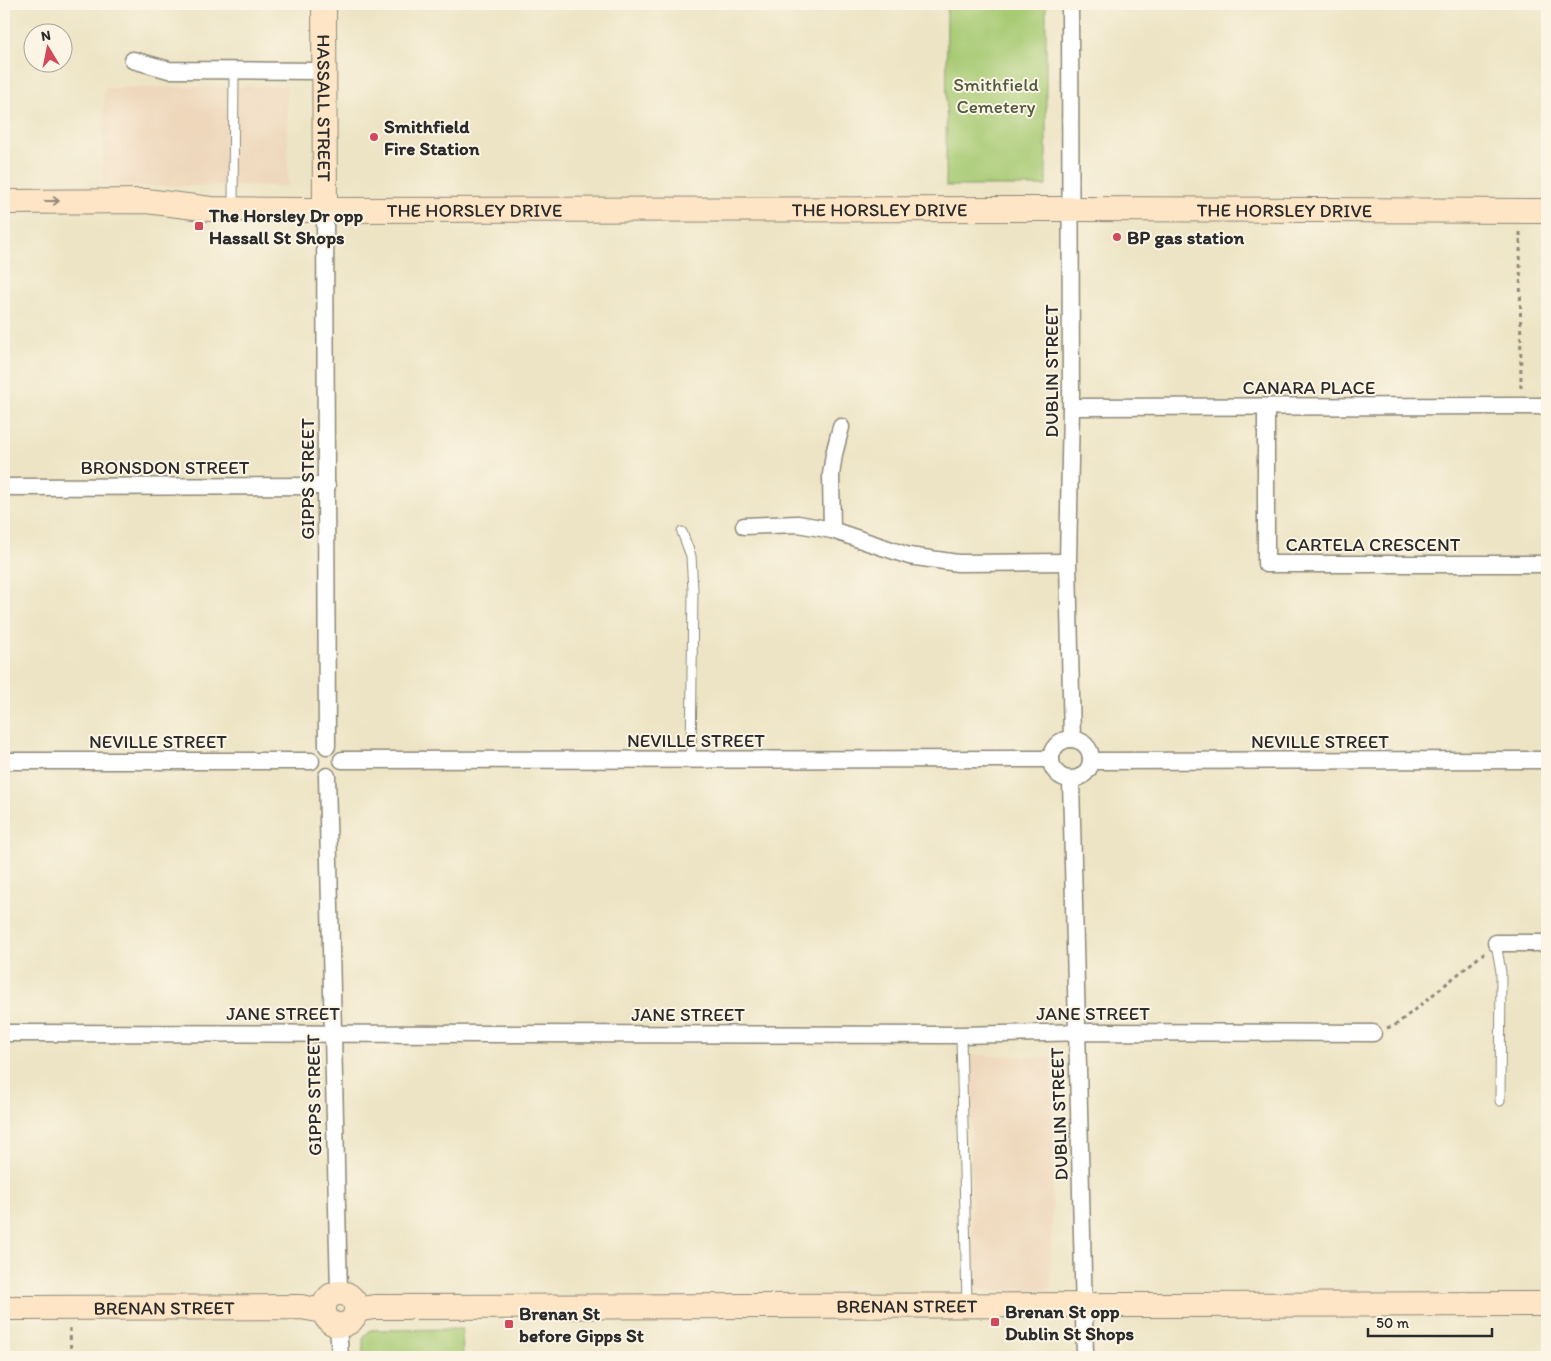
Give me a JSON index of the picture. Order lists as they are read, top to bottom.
{
  "streets": {
    "main road": ["HASSALL STREET", "THE HORSLEY DRIVE", "BRENAN STREET"],
    "street": [
      "DUBLIN STREET",
      "CANARA PLACE",
      "BRONSDON STREET",
      "GIPPS STREET",
      "CARTELA CRESCENT",
      "NEVILLE STREET",
      "JANE STREET"
    ]
  },
  "crossings": [
    ["HASSALL STREET", "THE HORSLEY DRIVE"],
    ["HASSALL STREET", "GIPPS STREET"],
    ["THE HORSLEY DRIVE", "DUBLIN STREET"],
    ["THE HORSLEY DRIVE", "GIPPS STREET"],
    ["DUBLIN STREET", "CANARA PLACE"],
    ["DUBLIN STREET", "NEVILLE STREET"],
    ["DUBLIN STREET", "JANE STREET"],
    ["DUBLIN STREET", "BRENAN STREET"],
    ["CANARA PLACE", "CARTELA CRESCENT"],
    ["BRONSDON STREET", "GIPPS STREET"],
    ["GIPPS STREET", "NEVILLE STREET"],
    ["GIPPS STREET", "JANE STREET"],
    ["GIPPS STREET", "BRENAN STREET"]
  ],
  "parks": ["Smithfield Cemetery"],
  "places": {
    "other": ["Smithfield Fire Station", "BP gas station"],
    "transit": ["The Horsley Dr opp Hassall St Shops", "Brenan St opp Dublin St Shops", "Brenan St before Gipps St"]
  },
  "scale_bar": "50 m",
  "north": "top"
}
